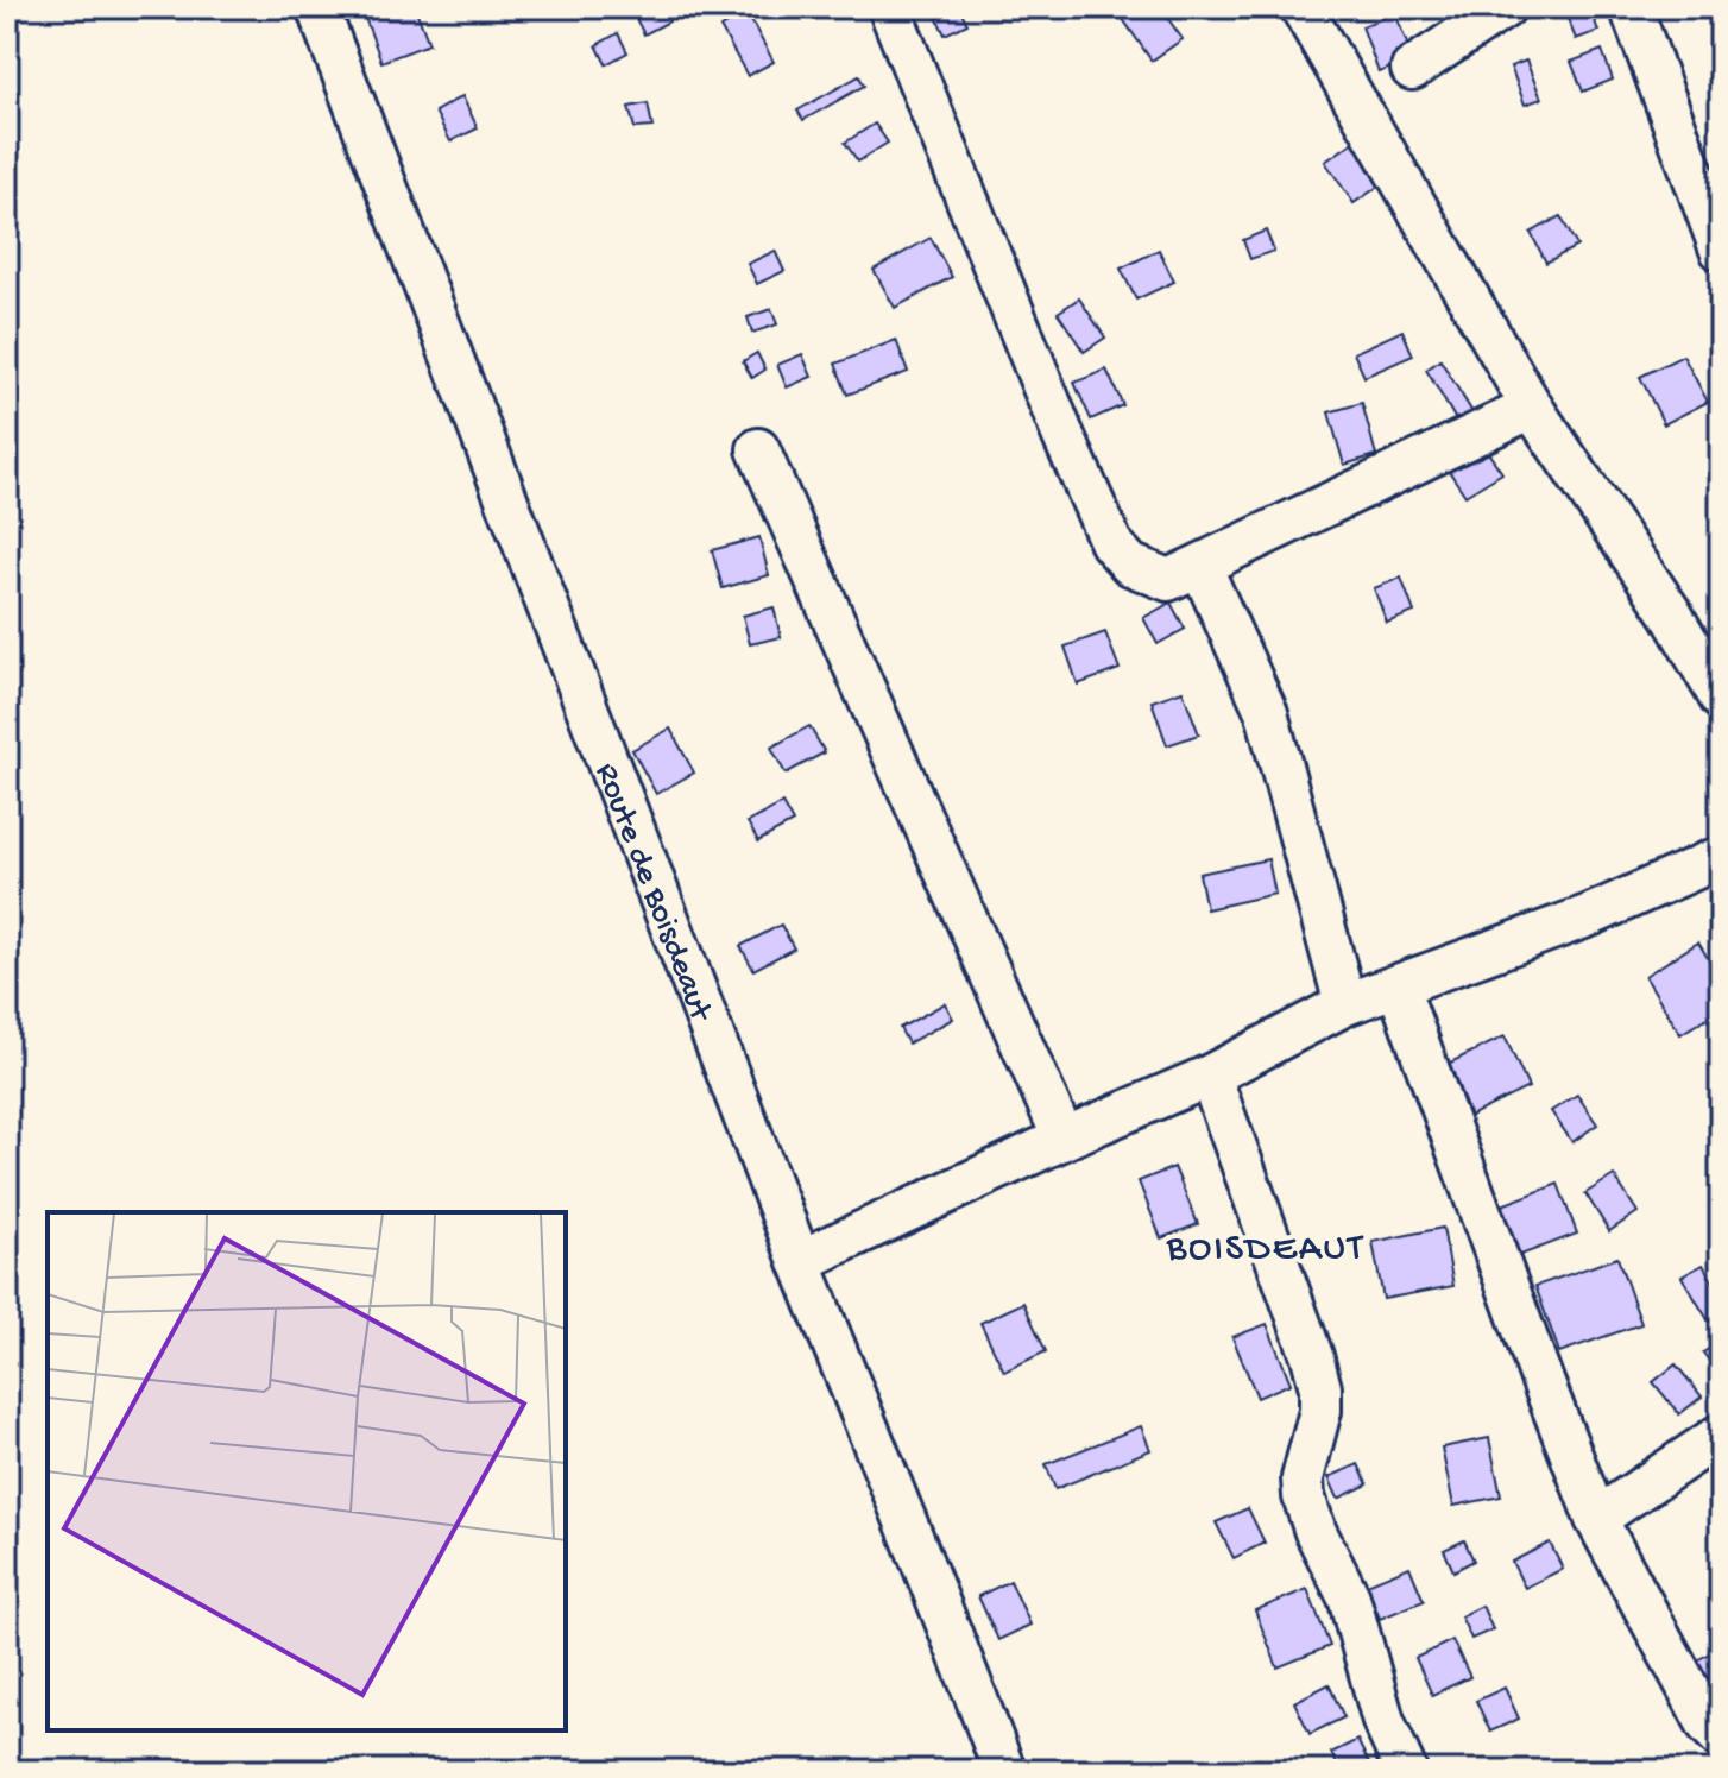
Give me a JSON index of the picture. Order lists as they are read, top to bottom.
{
  "streets": {
    "street": ["Route de Boisdeaut"]
  },
  "districts": ["BOISDEAUT"]
}
